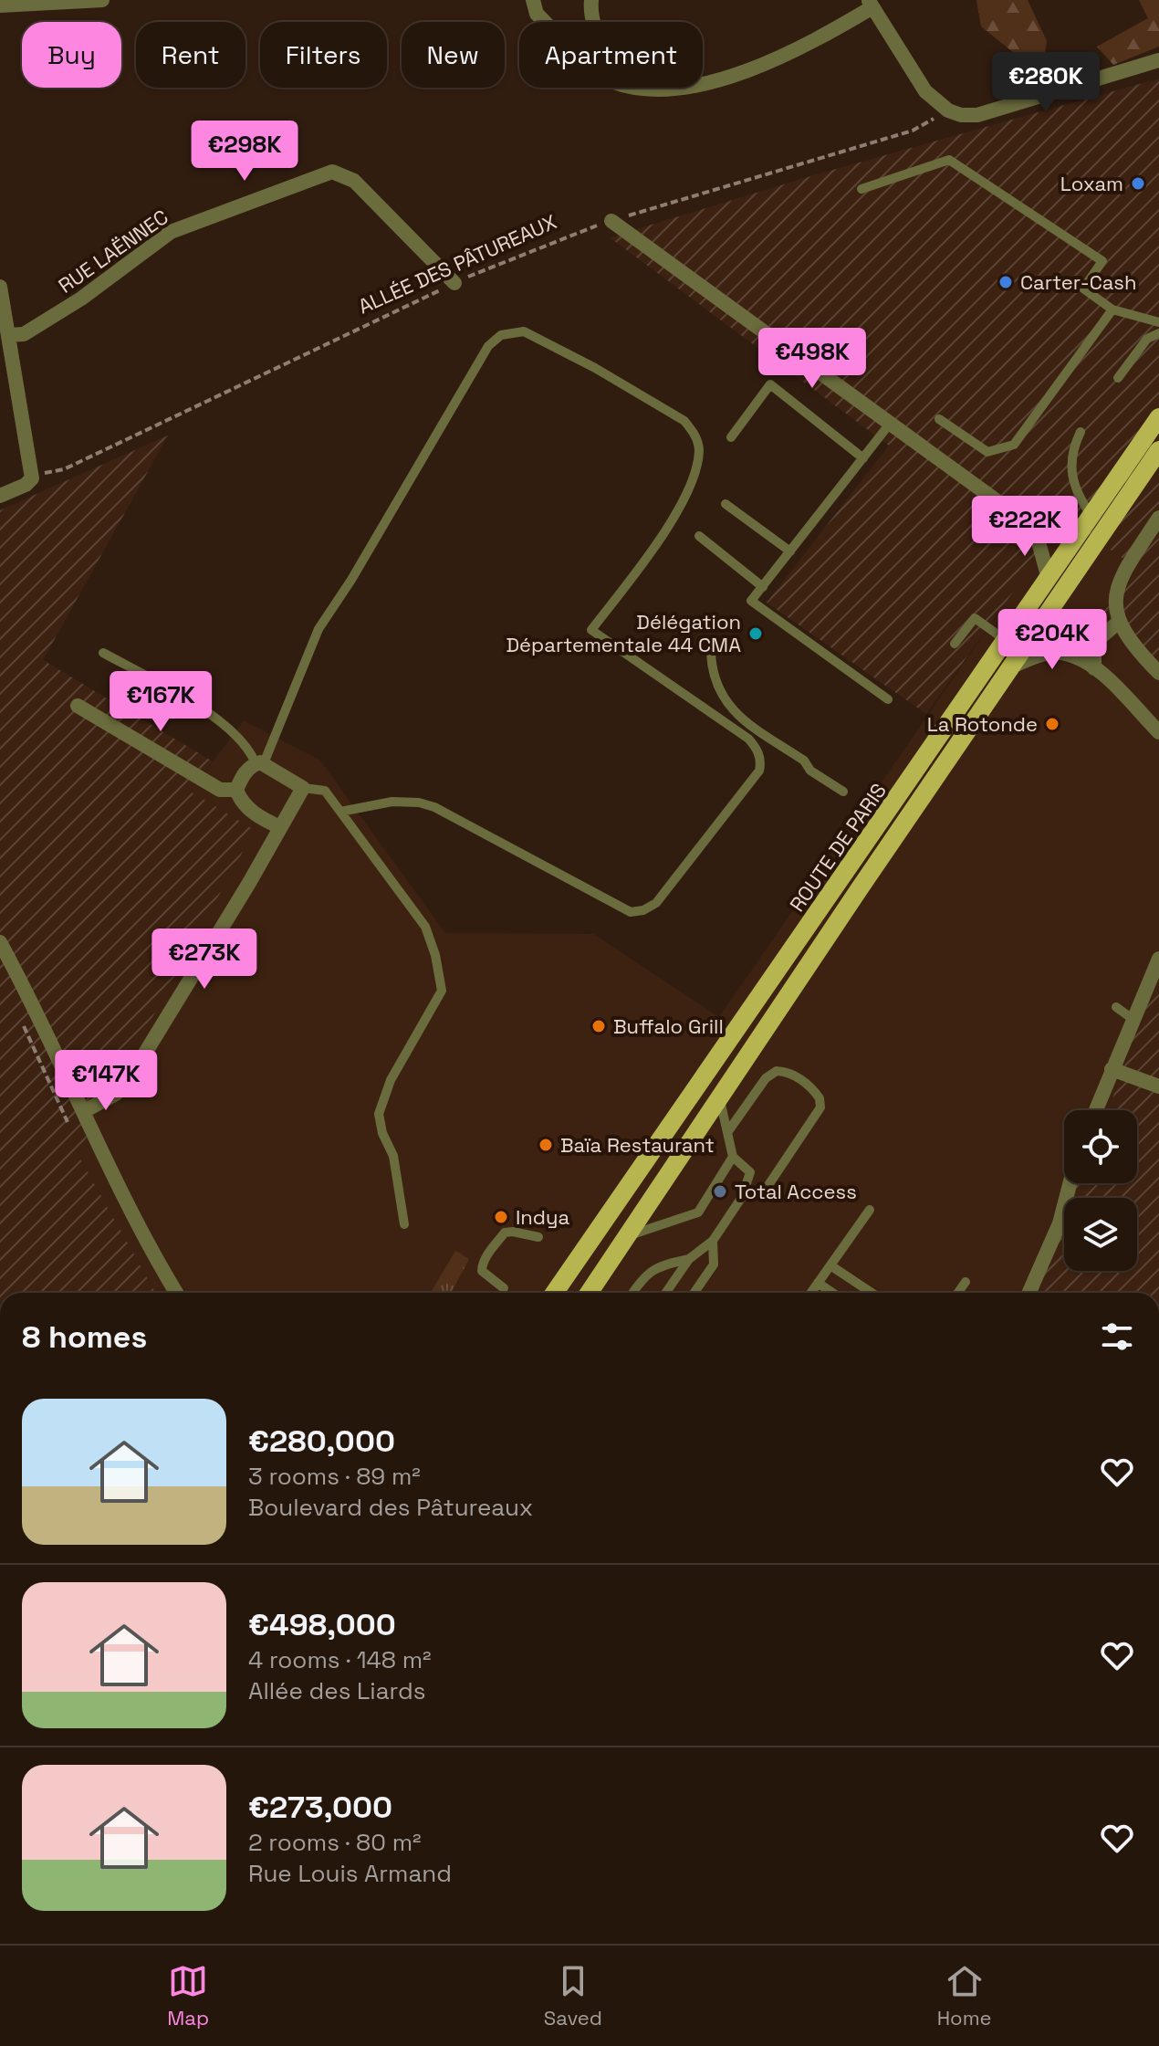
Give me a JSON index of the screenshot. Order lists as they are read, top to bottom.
{
  "streets": {
    "main road": ["ROUTE DE PARIS"],
    "street": ["RUE LAËNNEC"],
    "path": ["ALLÉE DES PÂTUREAUX"]
  },
  "crossings": [
    ["RUE LAËNNEC", "ALLÉE DES PÂTUREAUX"]
  ],
  "places": [
    "Loxam",
    "Carter-Cash",
    "Délégation Départementale 44 CMA",
    "La Rotonde",
    "Buffalo Grill",
    "Baïa Restaurant",
    "Total Access",
    "Indya"
  ],
  "page": {
    "chip": [
      "Buy",
      "Rent",
      "Filters",
      "New",
      "Apartment"
    ],
    "price": [
      "€280K",
      "€298K",
      "€498K",
      "€222K",
      "€204K",
      "€167K",
      "€273K",
      "€147K"
    ],
    "heading": "8 homes",
    "list": [
      {
        "name": "€280,000",
        "note": "3 rooms · 89 m² · Boulevard des Pâtureaux"
      },
      {
        "name": "€498,000",
        "note": "4 rooms · 148 m² · Allée des Liards"
      },
      {
        "name": "€273,000",
        "note": "2 rooms · 80 m² · Rue Louis Armand"
      }
    ],
    "tabs": ["Map", "Saved", "Home"]
  }
}
